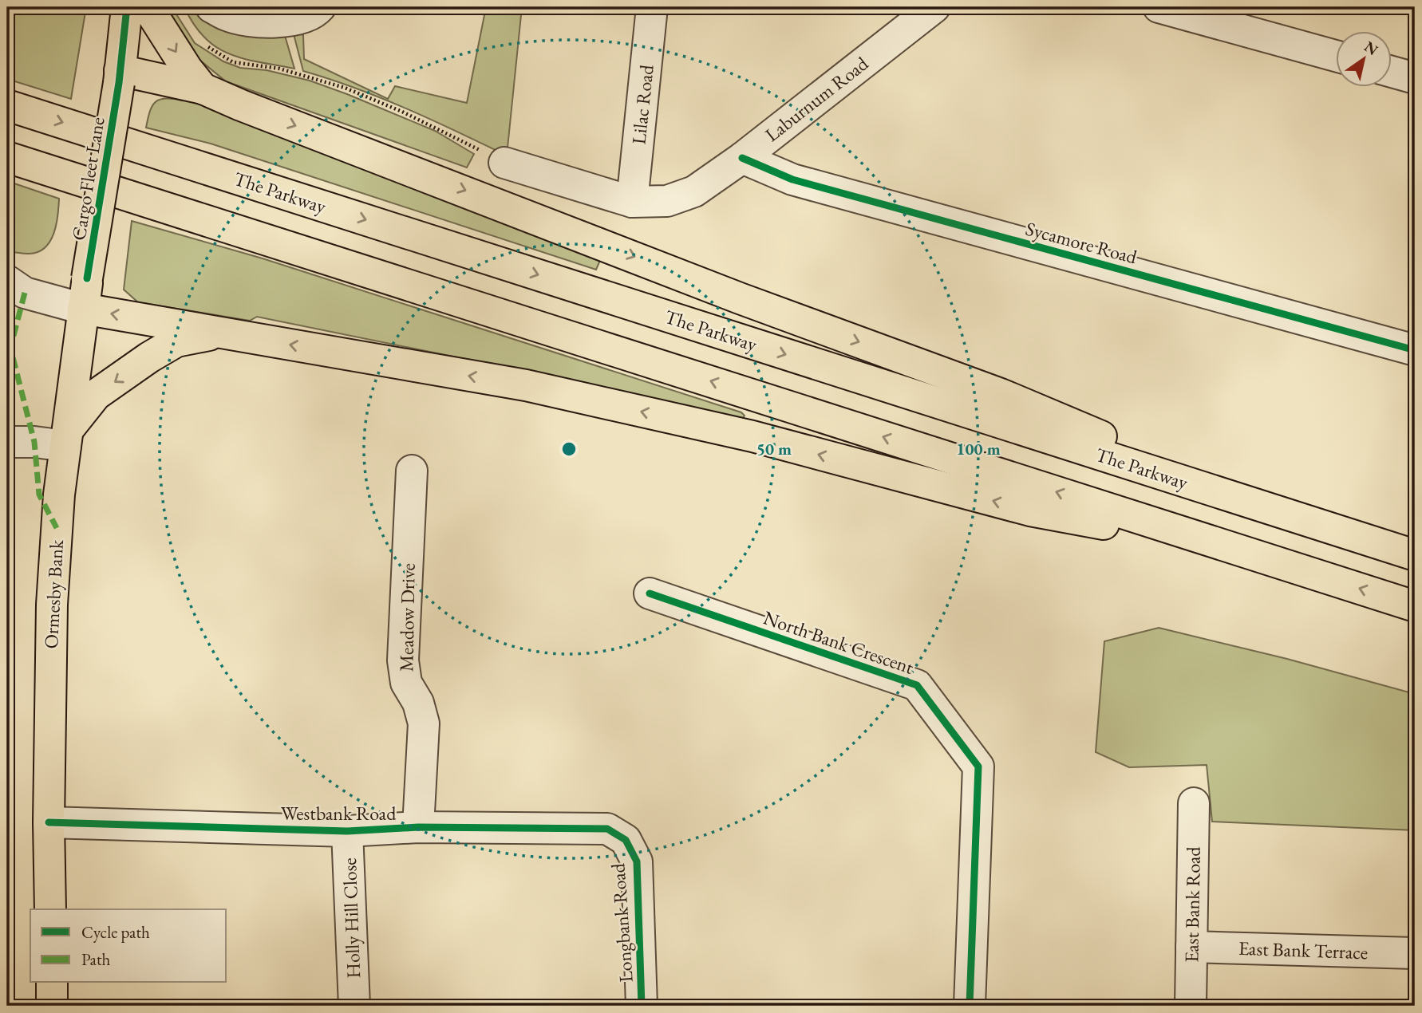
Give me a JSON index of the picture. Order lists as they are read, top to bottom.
{
  "streets": {
    "main road": ["Cargo Fleet Lane", "The Parkway", "Ormesby Bank"],
    "street": [
      "Laburnum Road",
      "Lilac Road",
      "Sycamore Road",
      "Meadow Drive",
      "North Bank Crescent",
      "Westbank Road",
      "East Bank Road",
      "Holly Hill Close",
      "Longbank Road",
      "East Bank Terrace"
    ]
  },
  "crossings": [
    ["Laburnum Road", "Lilac Road"],
    ["Laburnum Road", "Sycamore Road"],
    ["Cargo Fleet Lane", "Ormesby Bank"],
    ["Ormesby Bank", "Westbank Road"],
    ["Meadow Drive", "Westbank Road"],
    ["Westbank Road", "Holly Hill Close"],
    ["Westbank Road", "Longbank Road"],
    ["East Bank Road", "East Bank Terrace"]
  ],
  "legend": ["Cycle path", "Path"],
  "north": "top right",
  "rings": ["50 m", "100 m"]
}
